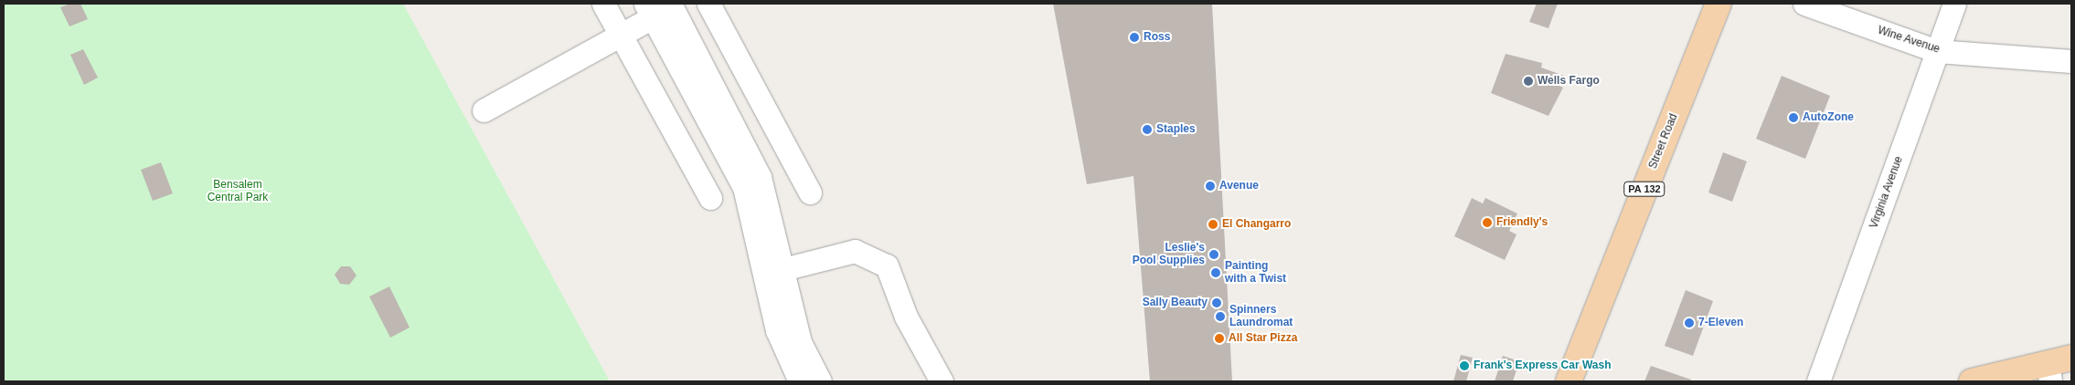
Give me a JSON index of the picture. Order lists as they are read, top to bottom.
{
  "streets": {
    "main road": ["Street Road", "PA 132"],
    "street": ["Wine Avenue", "Virginia Avenue"]
  },
  "crossings": [
    ["Wine Avenue", "Virginia Avenue"]
  ],
  "parks": ["Bensalem Central Park"],
  "places": [
    "Ross",
    "Wells Fargo",
    "AutoZone",
    "Staples",
    "Avenue",
    "Friendly's",
    "El Changarro",
    "Leslie's Pool Supplies",
    "Painting with a Twist",
    "Sally Beauty",
    "Spinners Laundromat",
    "7-Eleven",
    "All Star Pizza",
    "Frank's Express Car Wash"
  ]
}
